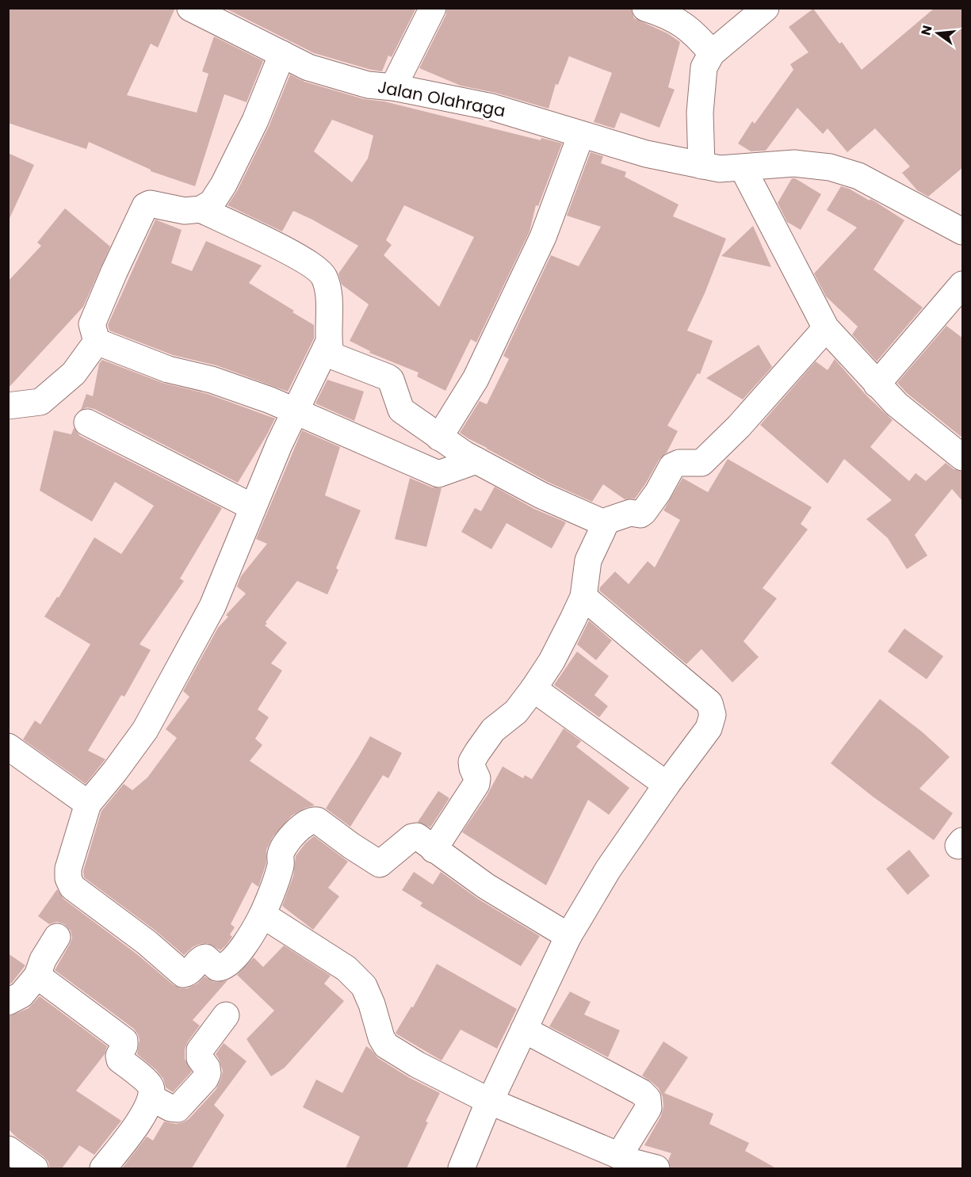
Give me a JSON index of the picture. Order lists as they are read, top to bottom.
{
  "streets": {
    "street": ["Jalan Olahraga"]
  },
  "north": "left"
}
